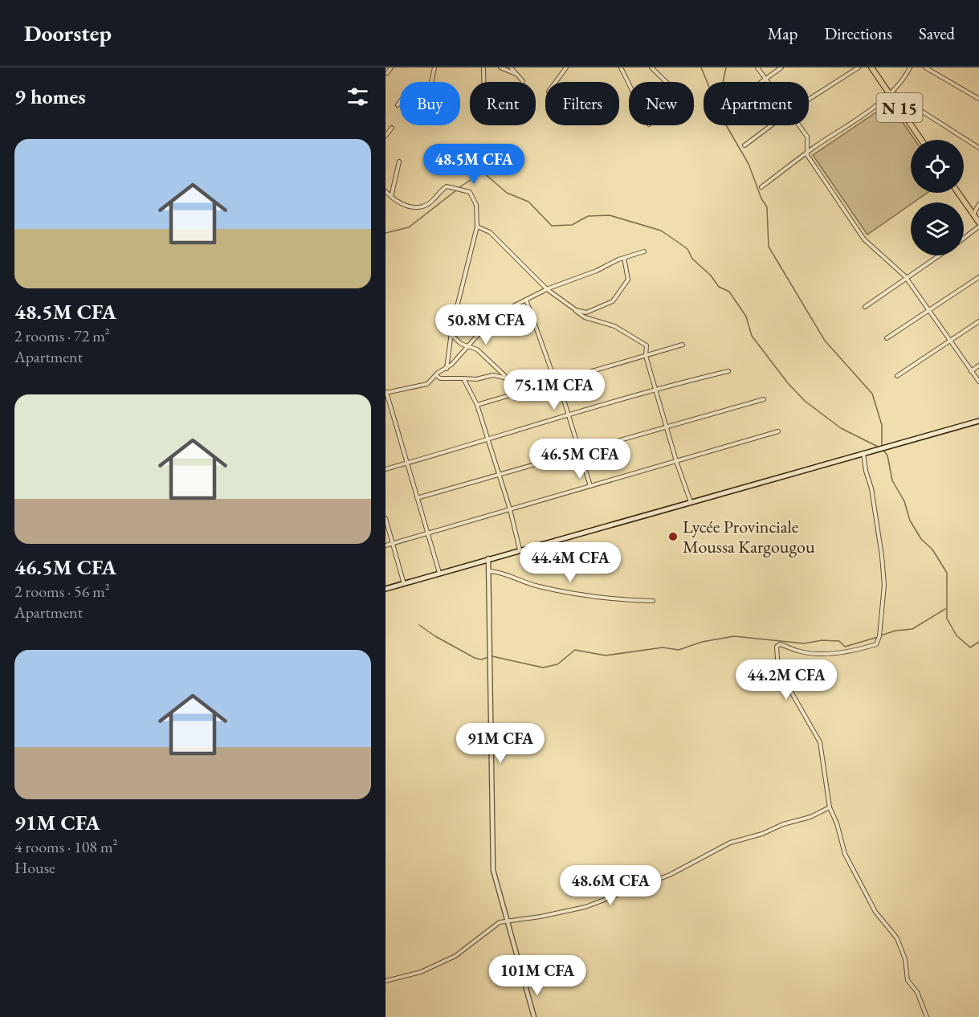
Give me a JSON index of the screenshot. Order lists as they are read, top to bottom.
{
  "streets": {
    "main road": ["N 15"]
  },
  "places": ["Lycée Provinciale Moussa Kargougou"],
  "page": {
    "header": "Doorstep",
    "nav": ["Map", "Directions", "Saved"],
    "heading": "9 homes",
    "chip": [
      "Buy",
      "Rent",
      "Filters",
      "New",
      "Apartment"
    ],
    "list": [
      {
        "name": "48.5M CFA",
        "note": "2 rooms · 72 m² · Apartment"
      },
      {
        "name": "46.5M CFA",
        "note": "2 rooms · 56 m² · Apartment"
      },
      {
        "name": "91M CFA",
        "note": "4 rooms · 108 m² · House"
      }
    ],
    "price": [
      "48.5M CFA",
      "50.8M CFA",
      "75.1M CFA",
      "46.5M CFA",
      "44.4M CFA",
      "44.2M CFA",
      "91M CFA",
      "48.6M CFA",
      "101M CFA"
    ]
  }
}
